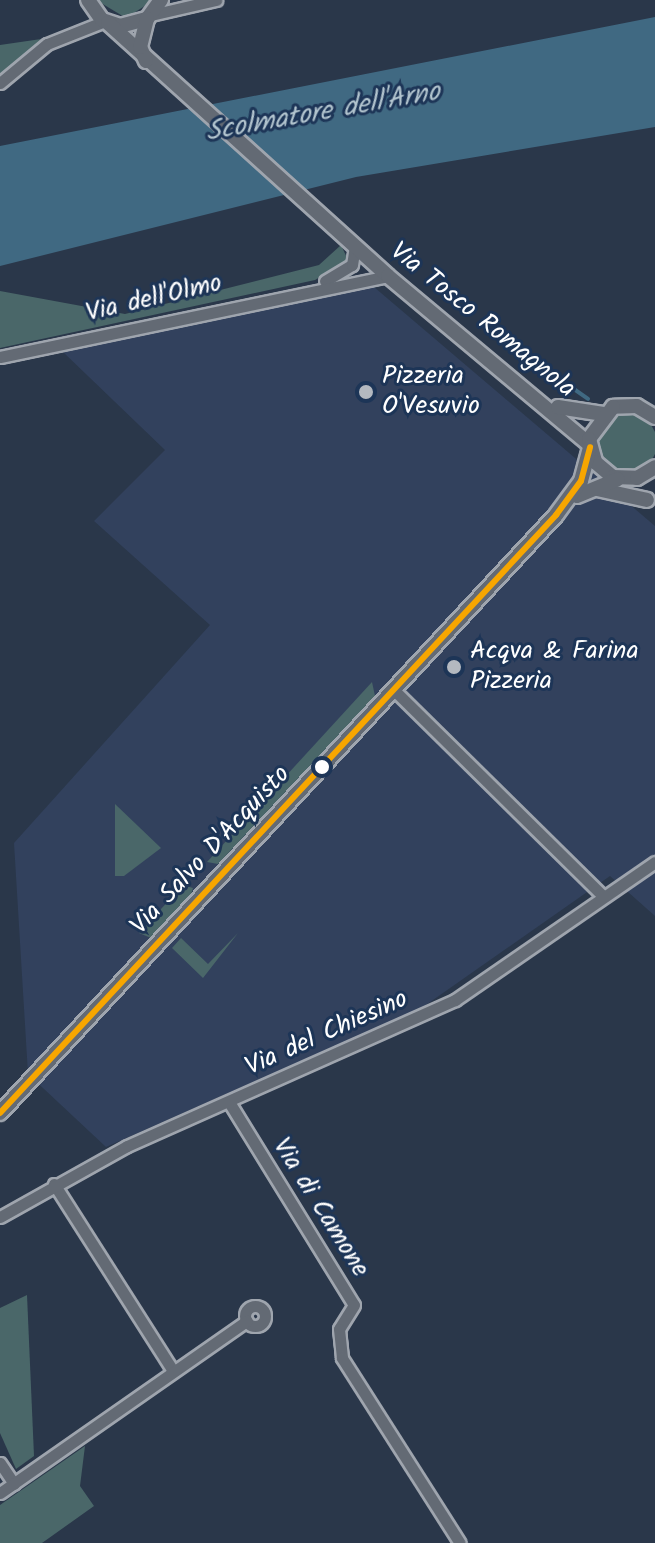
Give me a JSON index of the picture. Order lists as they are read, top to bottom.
{
  "streets": {
    "main road": ["Via Tosco Romagnola", "Via Salvo D'Acquisto"],
    "street": ["Via dell'Olmo", "Via del Chiesino", "Via di Camone"]
  },
  "crossings": [
    ["Via dell'Olmo", "Via Tosco Romagnola"],
    ["Via del Chiesino", "Via di Camone"]
  ],
  "water": ["Scolmatore dell'Arno"],
  "places": ["Pizzeria O'Vesuvio", "Acqva & Farina Pizzeria"]
}
